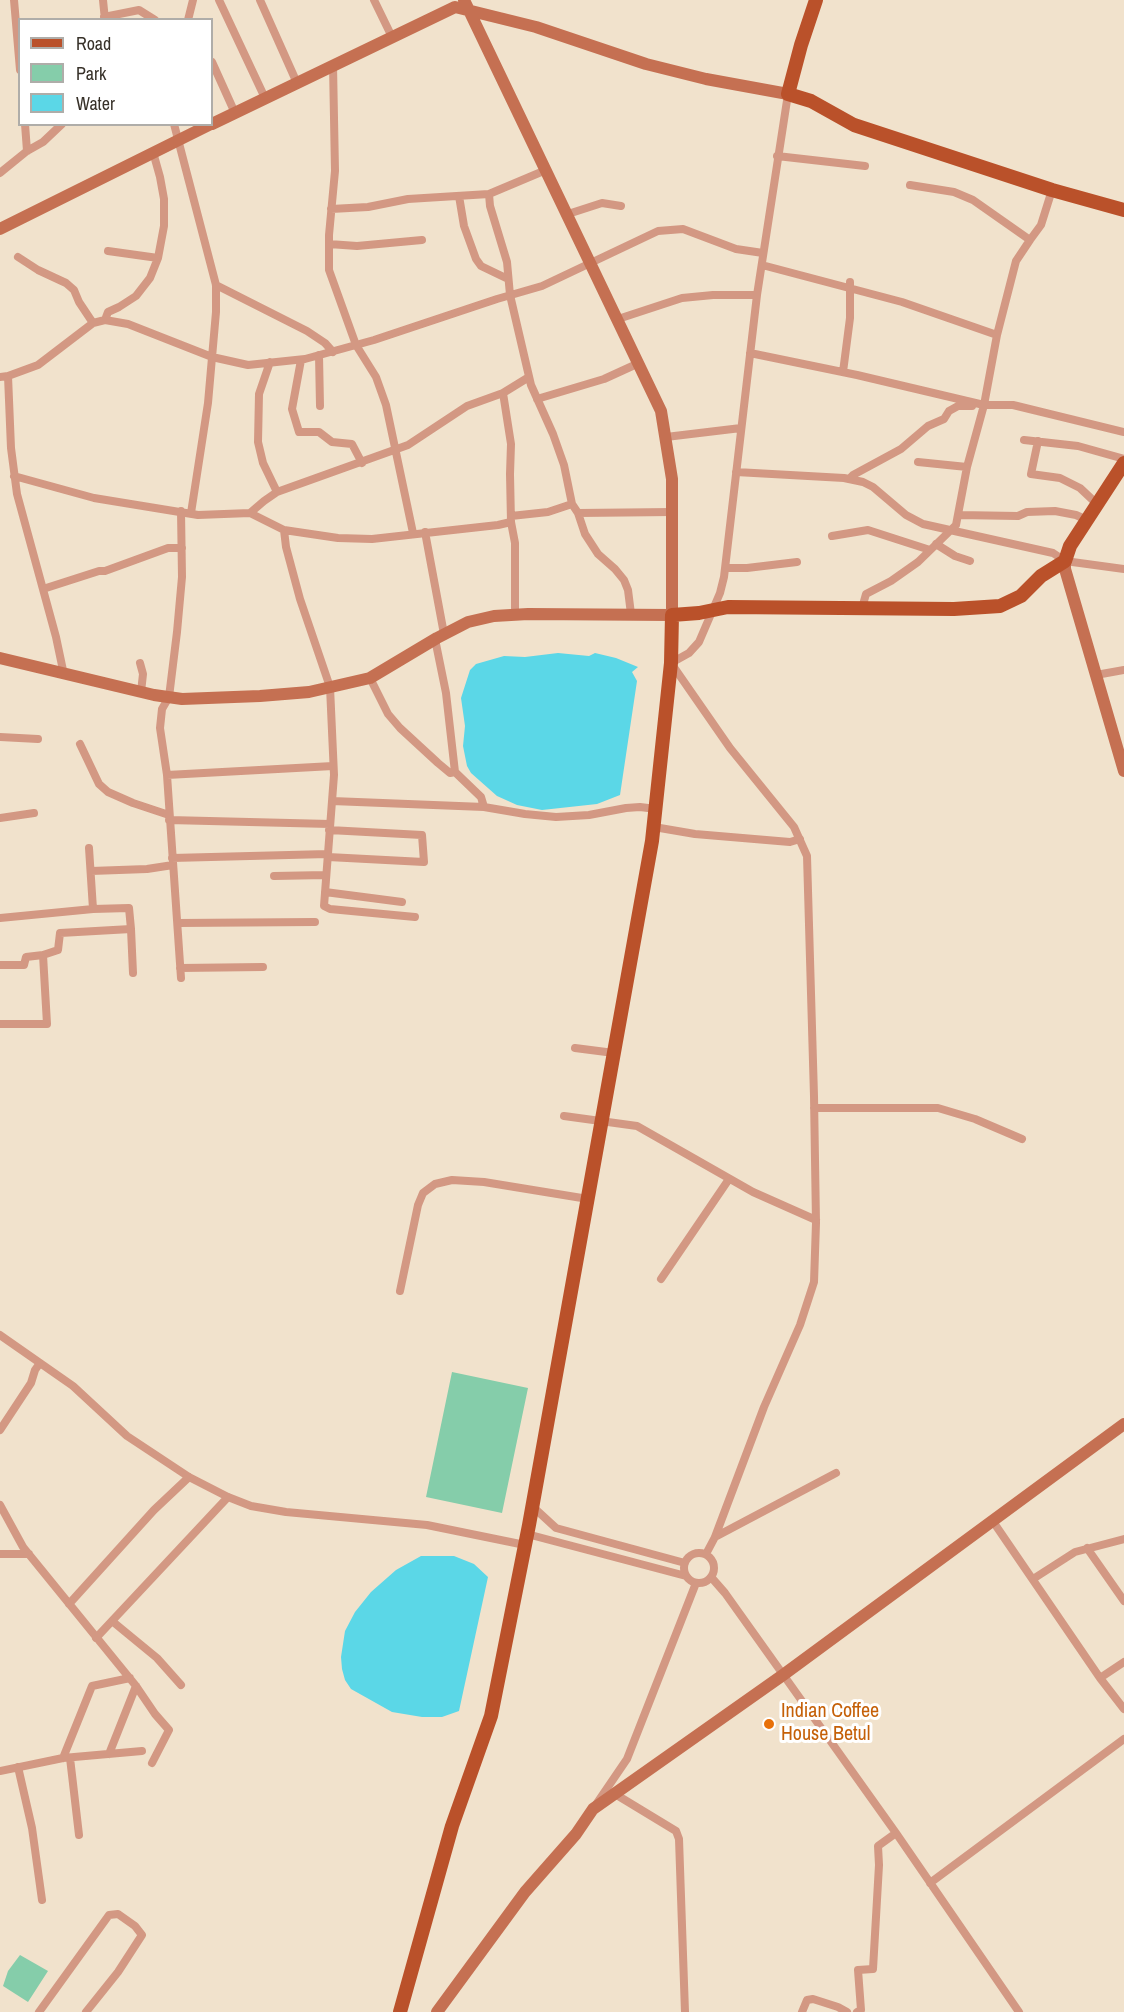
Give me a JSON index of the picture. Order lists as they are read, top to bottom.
{
  "places": ["Indian Coffee House Betul"],
  "legend": ["Road", "Park", "Water"]
}
